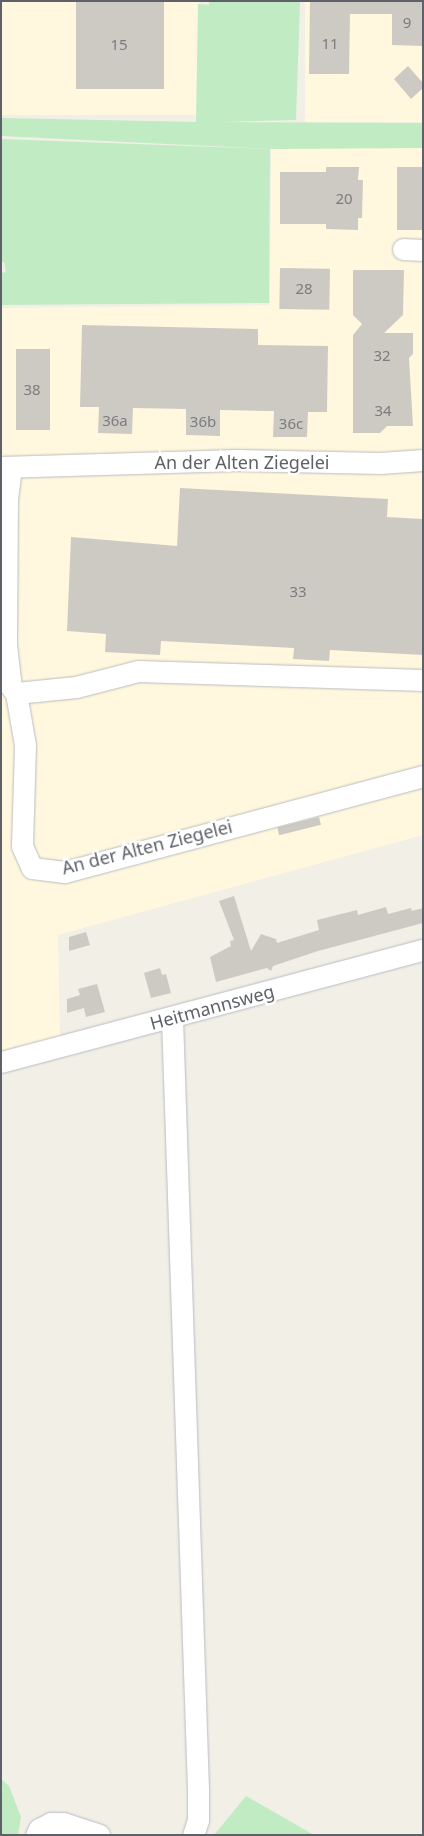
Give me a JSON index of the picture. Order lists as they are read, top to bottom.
{
  "streets": {
    "street": ["An der Alten Ziegelei", "Heitmannsweg"]
  },
  "house_numbers": [
    "9",
    "11",
    "15",
    "20",
    "28",
    "32",
    "38",
    "34",
    "36a",
    "36b",
    "36c",
    "33"
  ]
}
